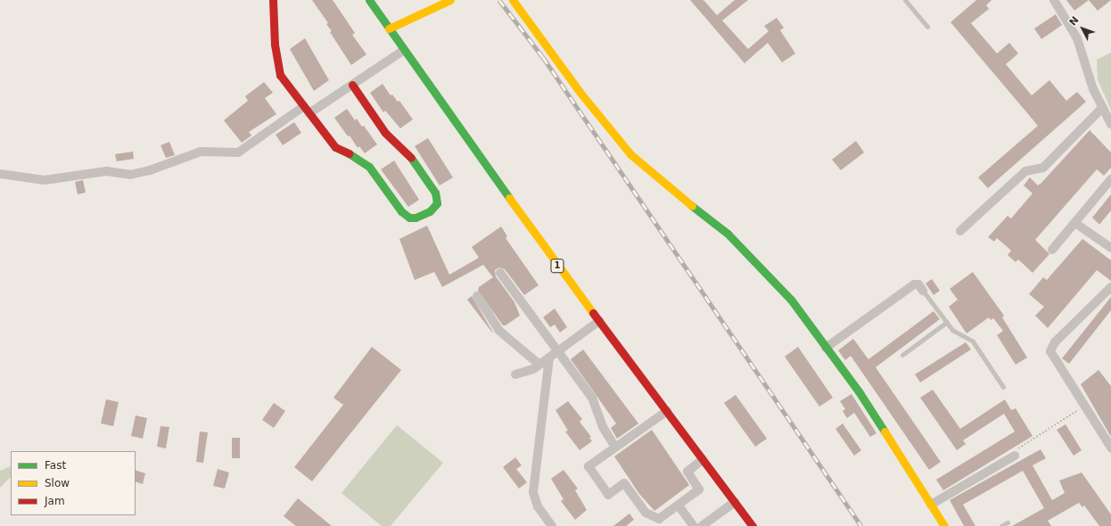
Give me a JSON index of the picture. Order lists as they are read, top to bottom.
{
  "streets": {
    "street": ["1"]
  },
  "legend": ["Fast", "Slow", "Jam"],
  "north": "top left"
}
